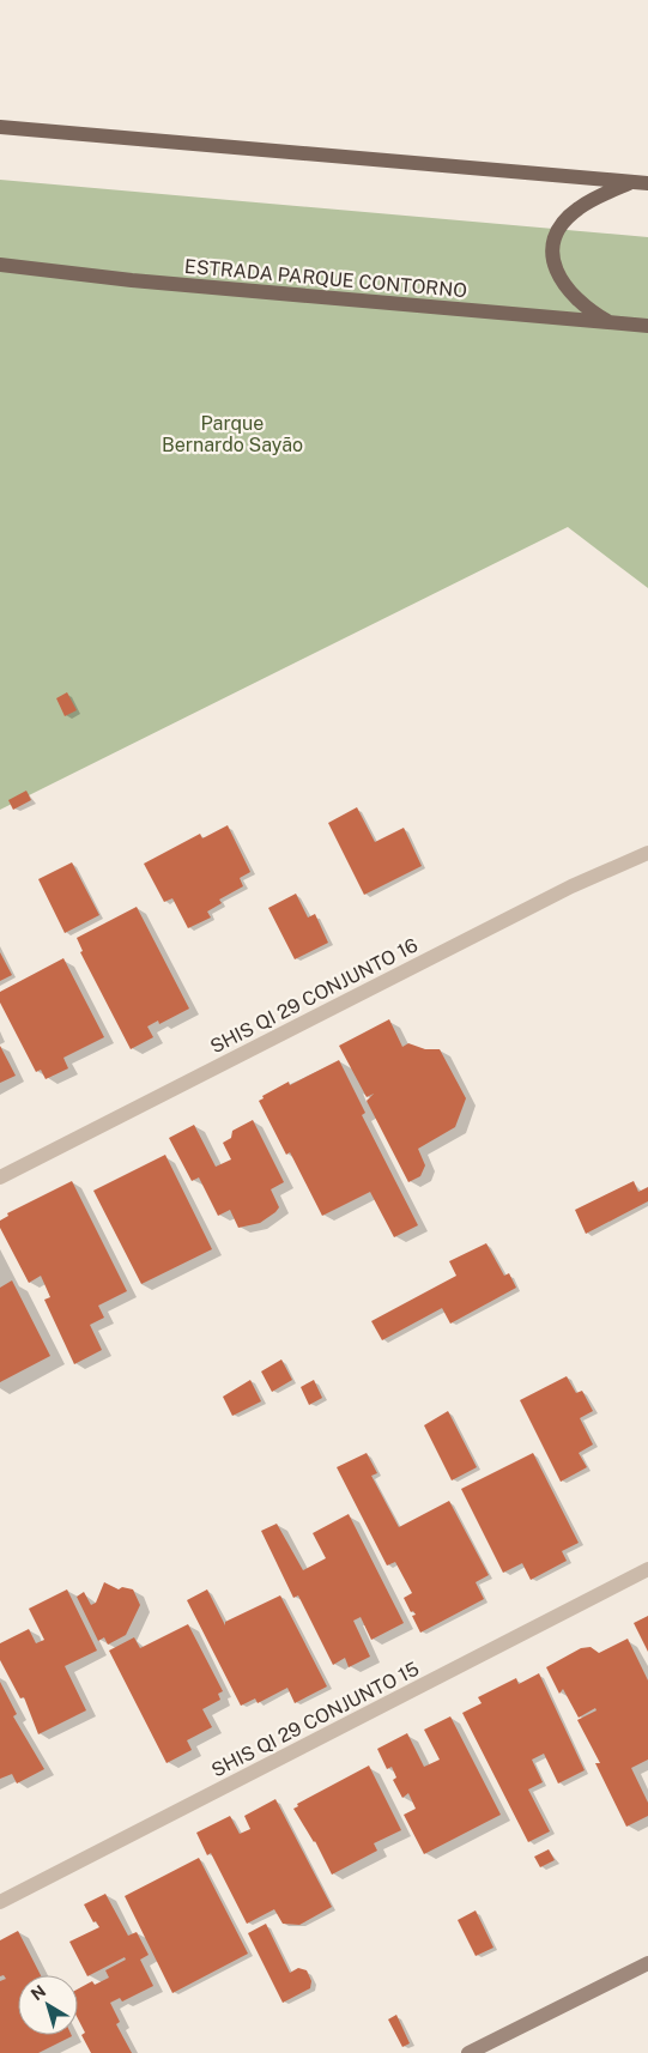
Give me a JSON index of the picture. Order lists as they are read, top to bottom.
{
  "streets": {
    "main road": ["ESTRADA PARQUE CONTORNO"],
    "street": ["SHIS QI 29 CONJUNTO 16", "SHIS QI 29 CONJUNTO 15"]
  },
  "parks": ["Parque Bernardo Sayão"],
  "north": "top left"
}
